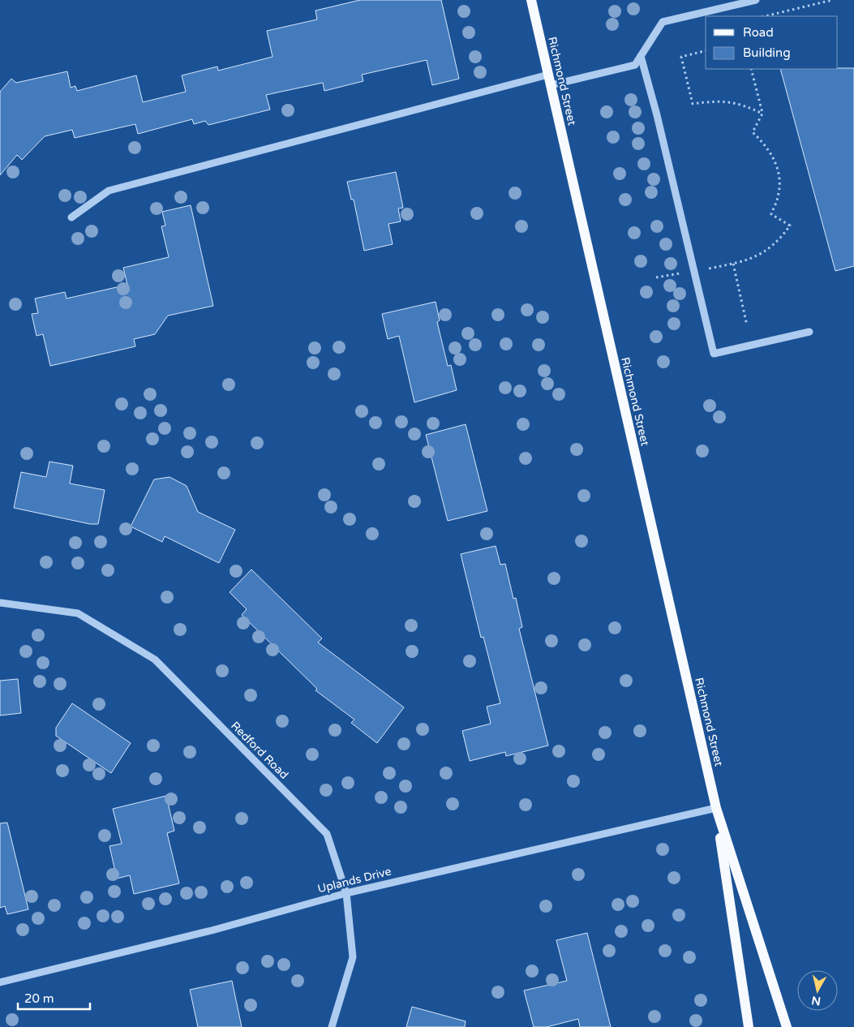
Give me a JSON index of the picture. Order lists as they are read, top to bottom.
{
  "streets": {
    "main road": ["Richmond Street"],
    "street": ["Redford Road", "Uplands Drive"]
  },
  "crossings": [
    ["Richmond Street", "Uplands Drive"],
    ["Redford Road", "Uplands Drive"]
  ],
  "legend": ["Road", "Building"],
  "scale_bar": "20 m",
  "north": "bottom"
}
